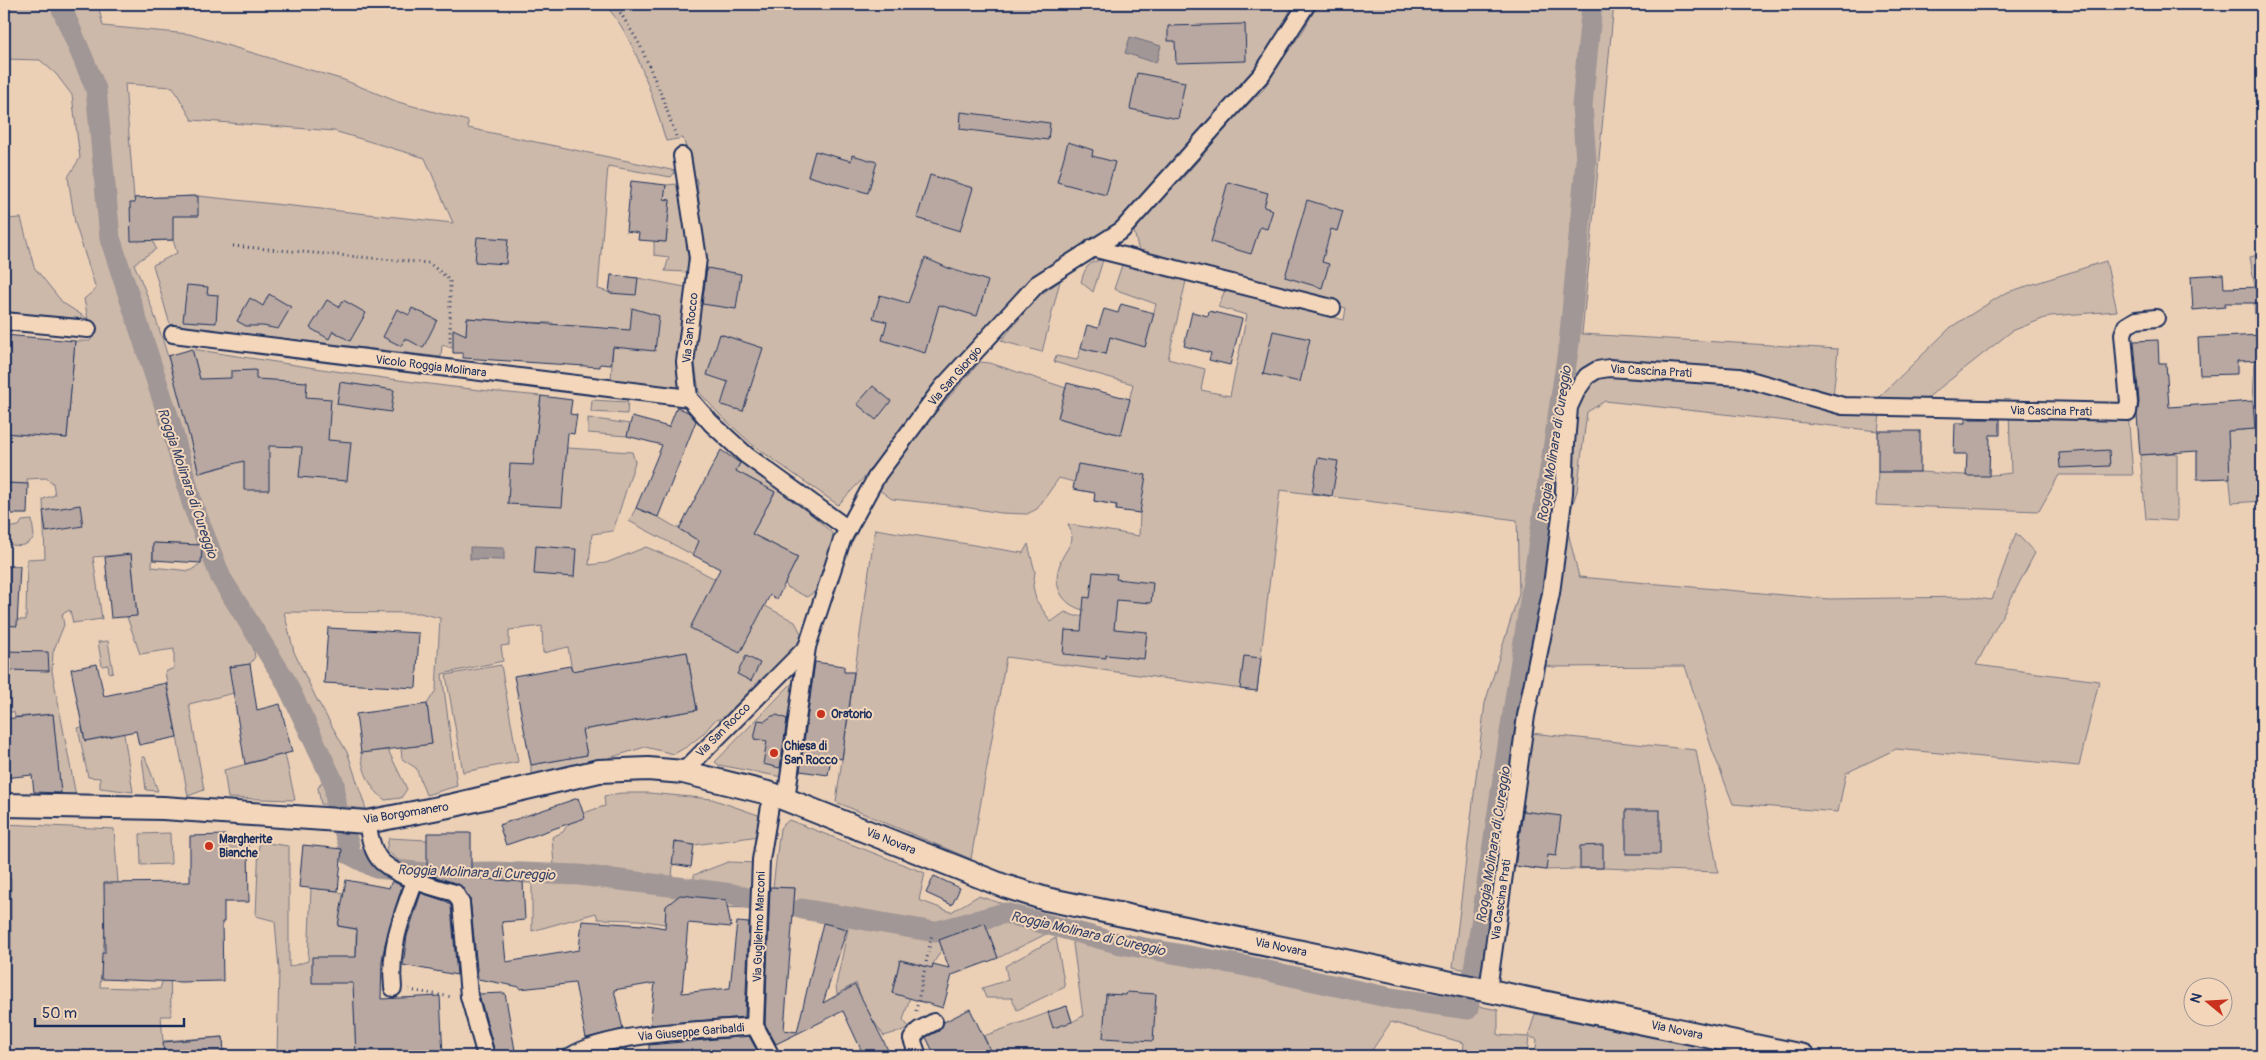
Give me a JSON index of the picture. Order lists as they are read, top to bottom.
{
  "streets": {
    "main road": ["Via Borgomanero", "Via Novara"],
    "street": [
      "Via San Rocco",
      "Vicolo Roggia Molinara",
      "Via Cascina Prati",
      "Via San Giorgio",
      "Via Guglielmo Marconi",
      "Via Giuseppe Garibaldi"
    ]
  },
  "crossings": [
    ["Via San Rocco", "Vicolo Roggia Molinara"],
    ["Via San Rocco", "Via San Giorgio"],
    ["Via San Rocco", "Via Borgomanero"],
    ["Via San Rocco", "Via Novara"],
    ["Via San Rocco", "Via Guglielmo Marconi"],
    ["Via Cascina Prati", "Via Novara"],
    ["Via Borgomanero", "Via Novara"],
    ["Via Borgomanero", "Via Guglielmo Marconi"],
    ["Via Novara", "Via Guglielmo Marconi"],
    ["Via Guglielmo Marconi", "Via Giuseppe Garibaldi"]
  ],
  "water": ["Roggia Molinara di Cureggio"],
  "places": ["Oratorio", "Chiesa di San Rocco", "Margherite Bianche"],
  "scale_bar": "50 m",
  "north": "left"
}
